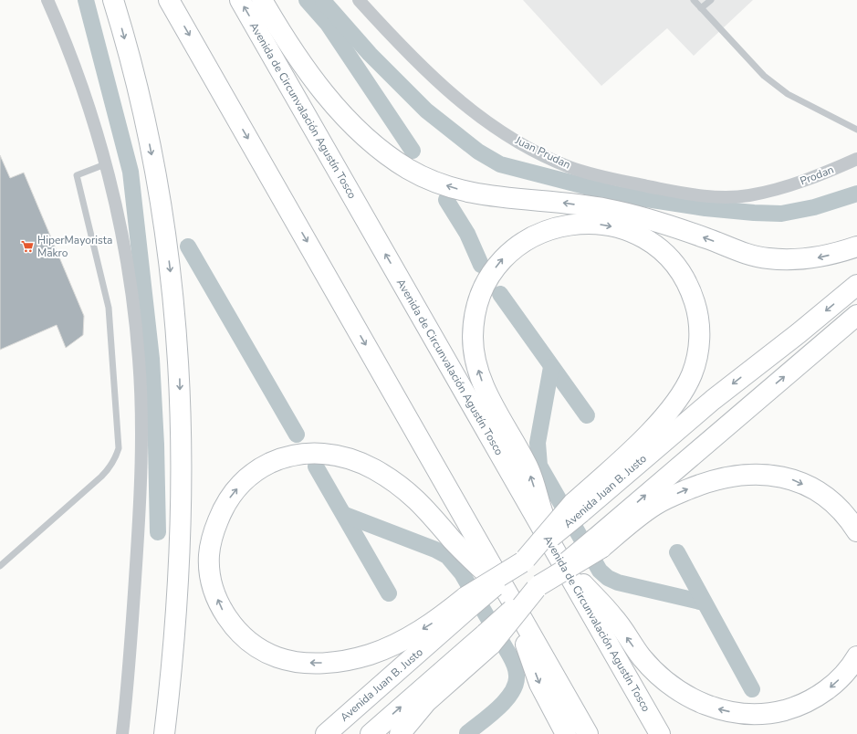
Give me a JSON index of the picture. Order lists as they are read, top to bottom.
{
  "streets": {
    "main road": ["Avenida de Circunvalación Agustín Tosco", "Avenida Juan B. Justo"],
    "street": ["Juan Prudan", "Prodan"]
  },
  "crossings": [
    ["Juan Prudan", "Prodan"]
  ],
  "places": {
    "supermarket": ["HiperMayorista Makro"]
  }
}
